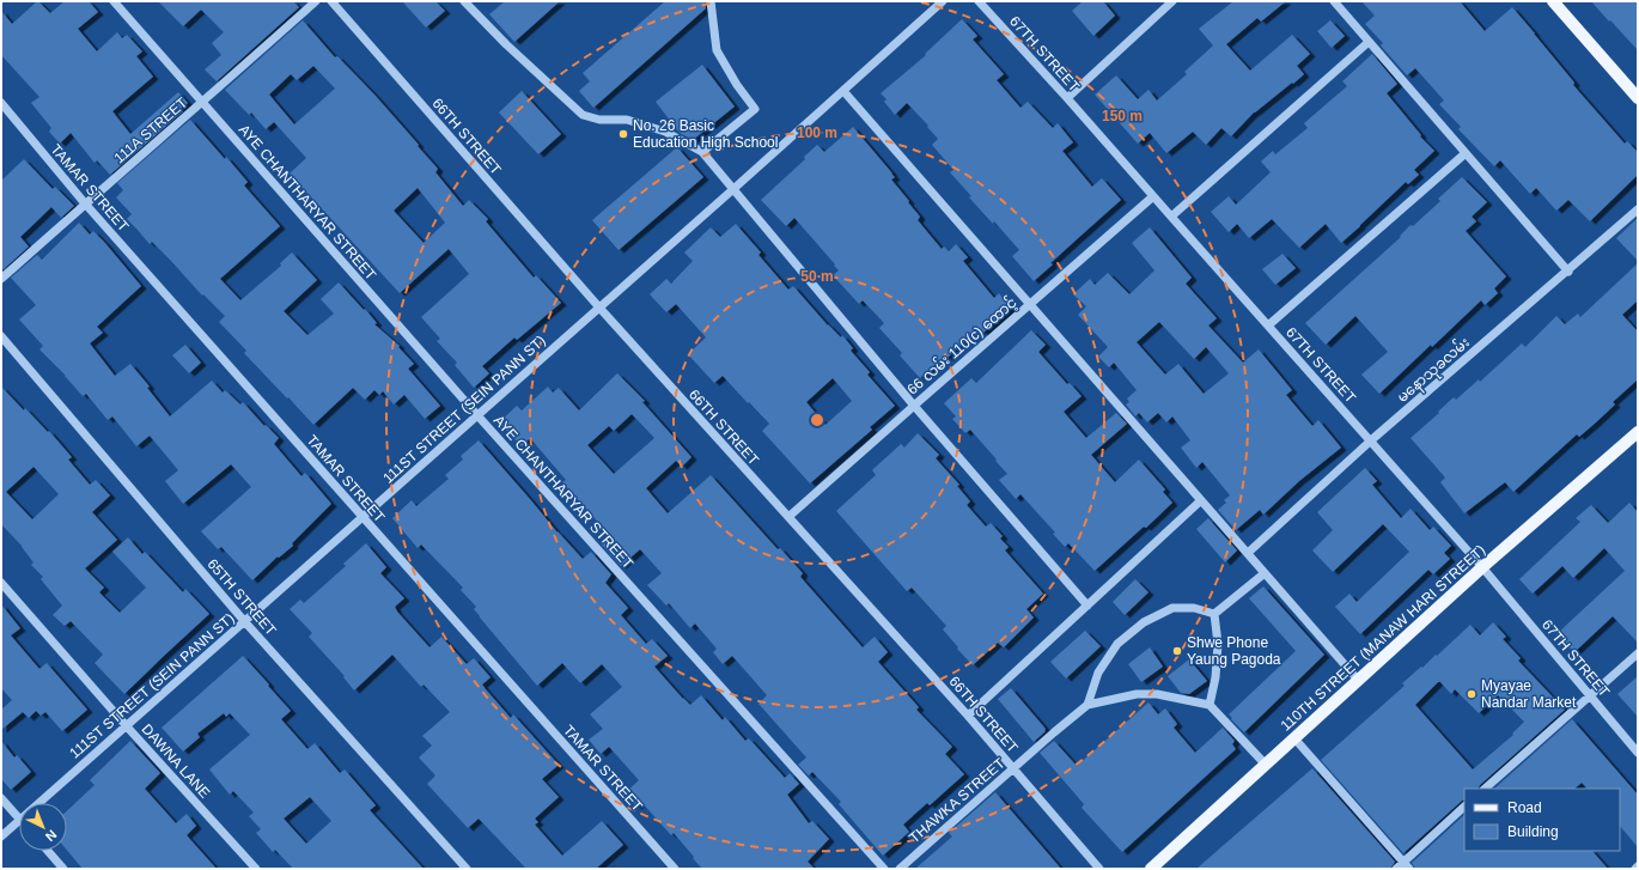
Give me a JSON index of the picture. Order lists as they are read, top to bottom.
{
  "streets": {
    "main road": ["110TH STREET (MANAW HARI STREET)"],
    "street": [
      "67TH STREET",
      "111A STREET",
      "66TH STREET",
      "TAMAR STREET",
      "AYE CHANTHARYAR STREET",
      "66 လမ်း 110(c) ထောင့်",
      "မနောသုခလမ်း",
      "111ST STREET (SEIN PANN ST)",
      "65TH STREET",
      "DAWNA LANE",
      "THAWKA STREET"
    ]
  },
  "crossings": [
    ["67TH STREET", "66 လမ်း 110(c) ထောင့်"],
    ["67TH STREET", "မနောသုခလမ်း"],
    ["67TH STREET", "110TH STREET (MANAW HARI STREET)"],
    ["111A STREET", "TAMAR STREET"],
    ["111A STREET", "AYE CHANTHARYAR STREET"],
    ["66TH STREET", "66 လမ်း 110(c) ထောင့်"],
    ["66TH STREET", "111ST STREET (SEIN PANN ST)"],
    ["66TH STREET", "THAWKA STREET"],
    ["TAMAR STREET", "111ST STREET (SEIN PANN ST)"],
    ["AYE CHANTHARYAR STREET", "111ST STREET (SEIN PANN ST)"],
    ["111ST STREET (SEIN PANN ST)", "65TH STREET"],
    ["111ST STREET (SEIN PANN ST)", "DAWNA LANE"]
  ],
  "places": ["No. 26 Basic Education High School", "Shwe Phone Yaung Pagoda", "Myayae Nandar Market"],
  "legend": ["Road", "Building"],
  "north": "bottom right",
  "rings": ["150 m", "100 m", "50 m"]
}
